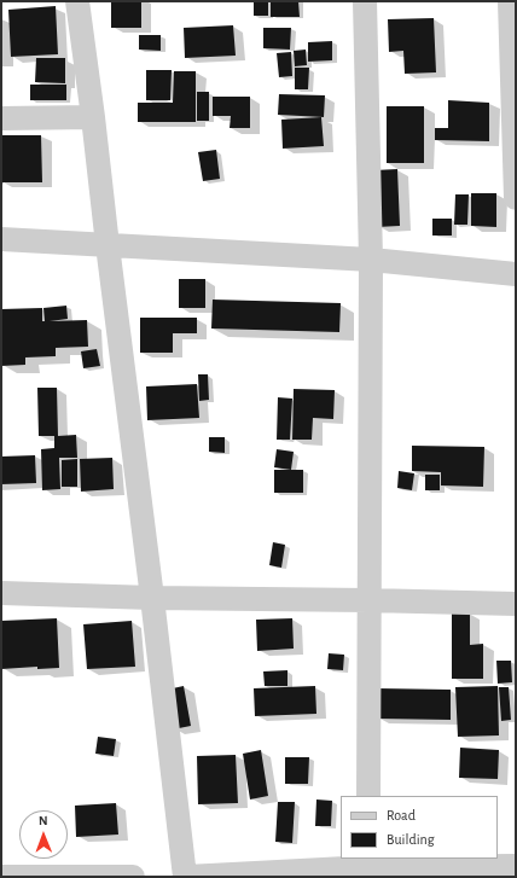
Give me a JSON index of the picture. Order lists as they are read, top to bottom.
{
  "legend": ["Road", "Building"],
  "north": "top"
}
